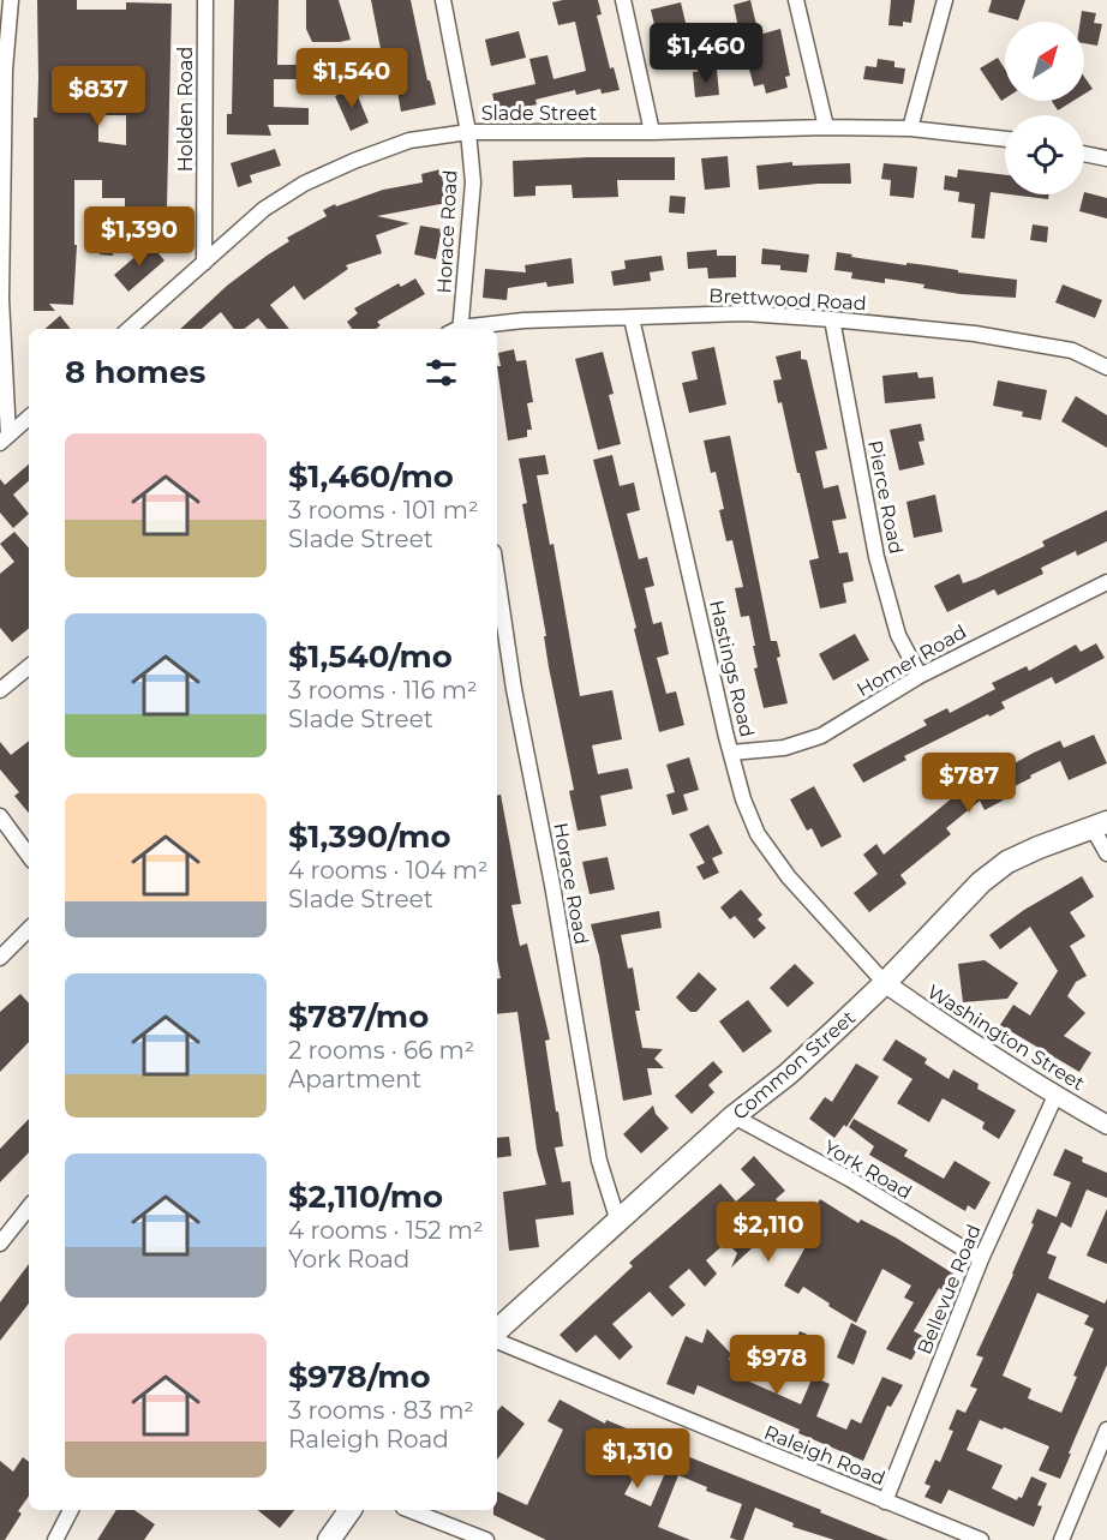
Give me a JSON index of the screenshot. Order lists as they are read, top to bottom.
{
  "streets": {
    "main road": ["Common Street"],
    "street": [
      "Holden Road",
      "Slade Street",
      "Horace Road",
      "Brettwood Road",
      "Pierce Road",
      "Homer Road",
      "Hastings Road",
      "Washington Street",
      "York Road",
      "Bellevue Road",
      "Raleigh Road"
    ]
  },
  "crossings": [
    ["Holden Road", "Slade Street"],
    ["Slade Street", "Horace Road"],
    ["Horace Road", "Common Street"],
    ["Brettwood Road", "Pierce Road"],
    ["Brettwood Road", "Hastings Road"],
    ["Pierce Road", "Homer Road"],
    ["Homer Road", "Hastings Road"],
    ["Hastings Road", "Washington Street"],
    ["Hastings Road", "Common Street"],
    ["Washington Street", "Common Street"],
    ["Washington Street", "Bellevue Road"],
    ["Common Street", "York Road"],
    ["York Road", "Bellevue Road"],
    ["Bellevue Road", "Raleigh Road"]
  ],
  "north": "top right",
  "page": {
    "price": [
      "$1,460",
      "$1,540",
      "$837",
      "$1,390",
      "$787",
      "$2,110",
      "$978",
      "$1,310"
    ],
    "heading": "8 homes",
    "list": [
      {
        "name": "$1,460/mo",
        "note": "3 rooms · 101 m² · Slade Street"
      },
      {
        "name": "$1,540/mo",
        "note": "3 rooms · 116 m² · Slade Street"
      },
      {
        "name": "$1,390/mo",
        "note": "4 rooms · 104 m² · Slade Street"
      },
      {
        "name": "$787/mo",
        "note": "2 rooms · 66 m² · Apartment"
      },
      {
        "name": "$2,110/mo",
        "note": "4 rooms · 152 m² · York Road"
      },
      {
        "name": "$978/mo",
        "note": "3 rooms · 83 m² · Raleigh Road"
      }
    ]
  }
}
